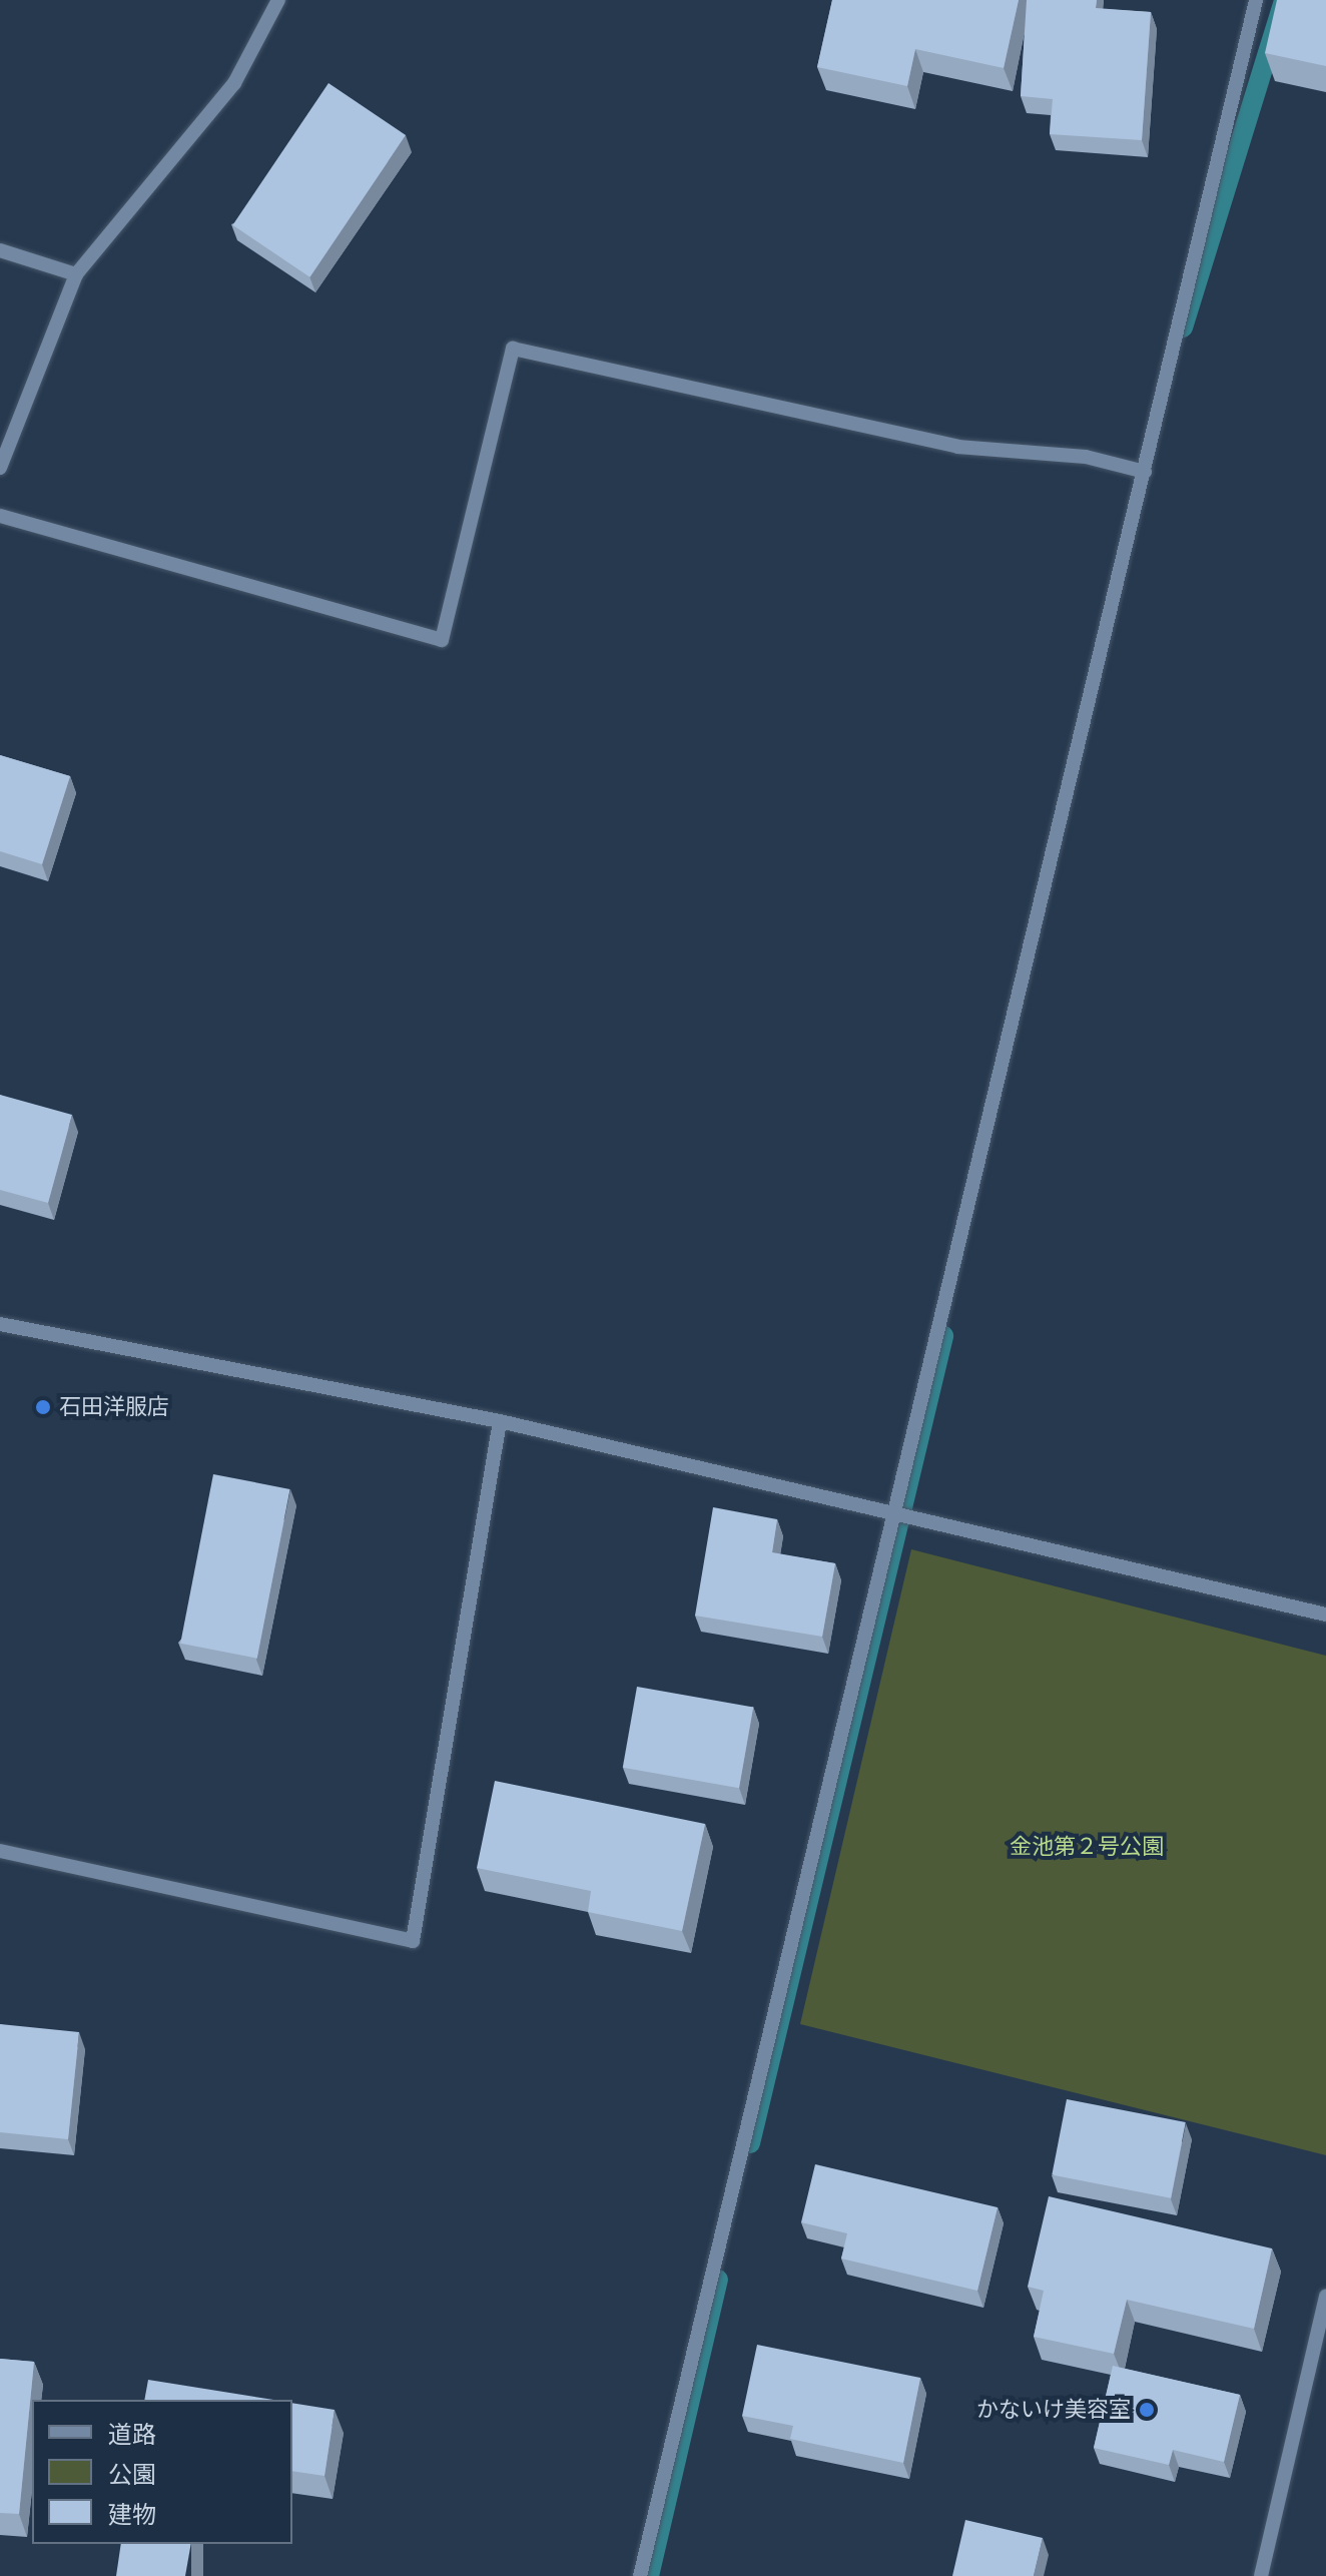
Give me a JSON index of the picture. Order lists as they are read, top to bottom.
{
  "parks": ["金池第２号公園"],
  "places": ["石田洋服店", "かないけ美容室"],
  "legend": ["道路", "公園", "建物"]
}
